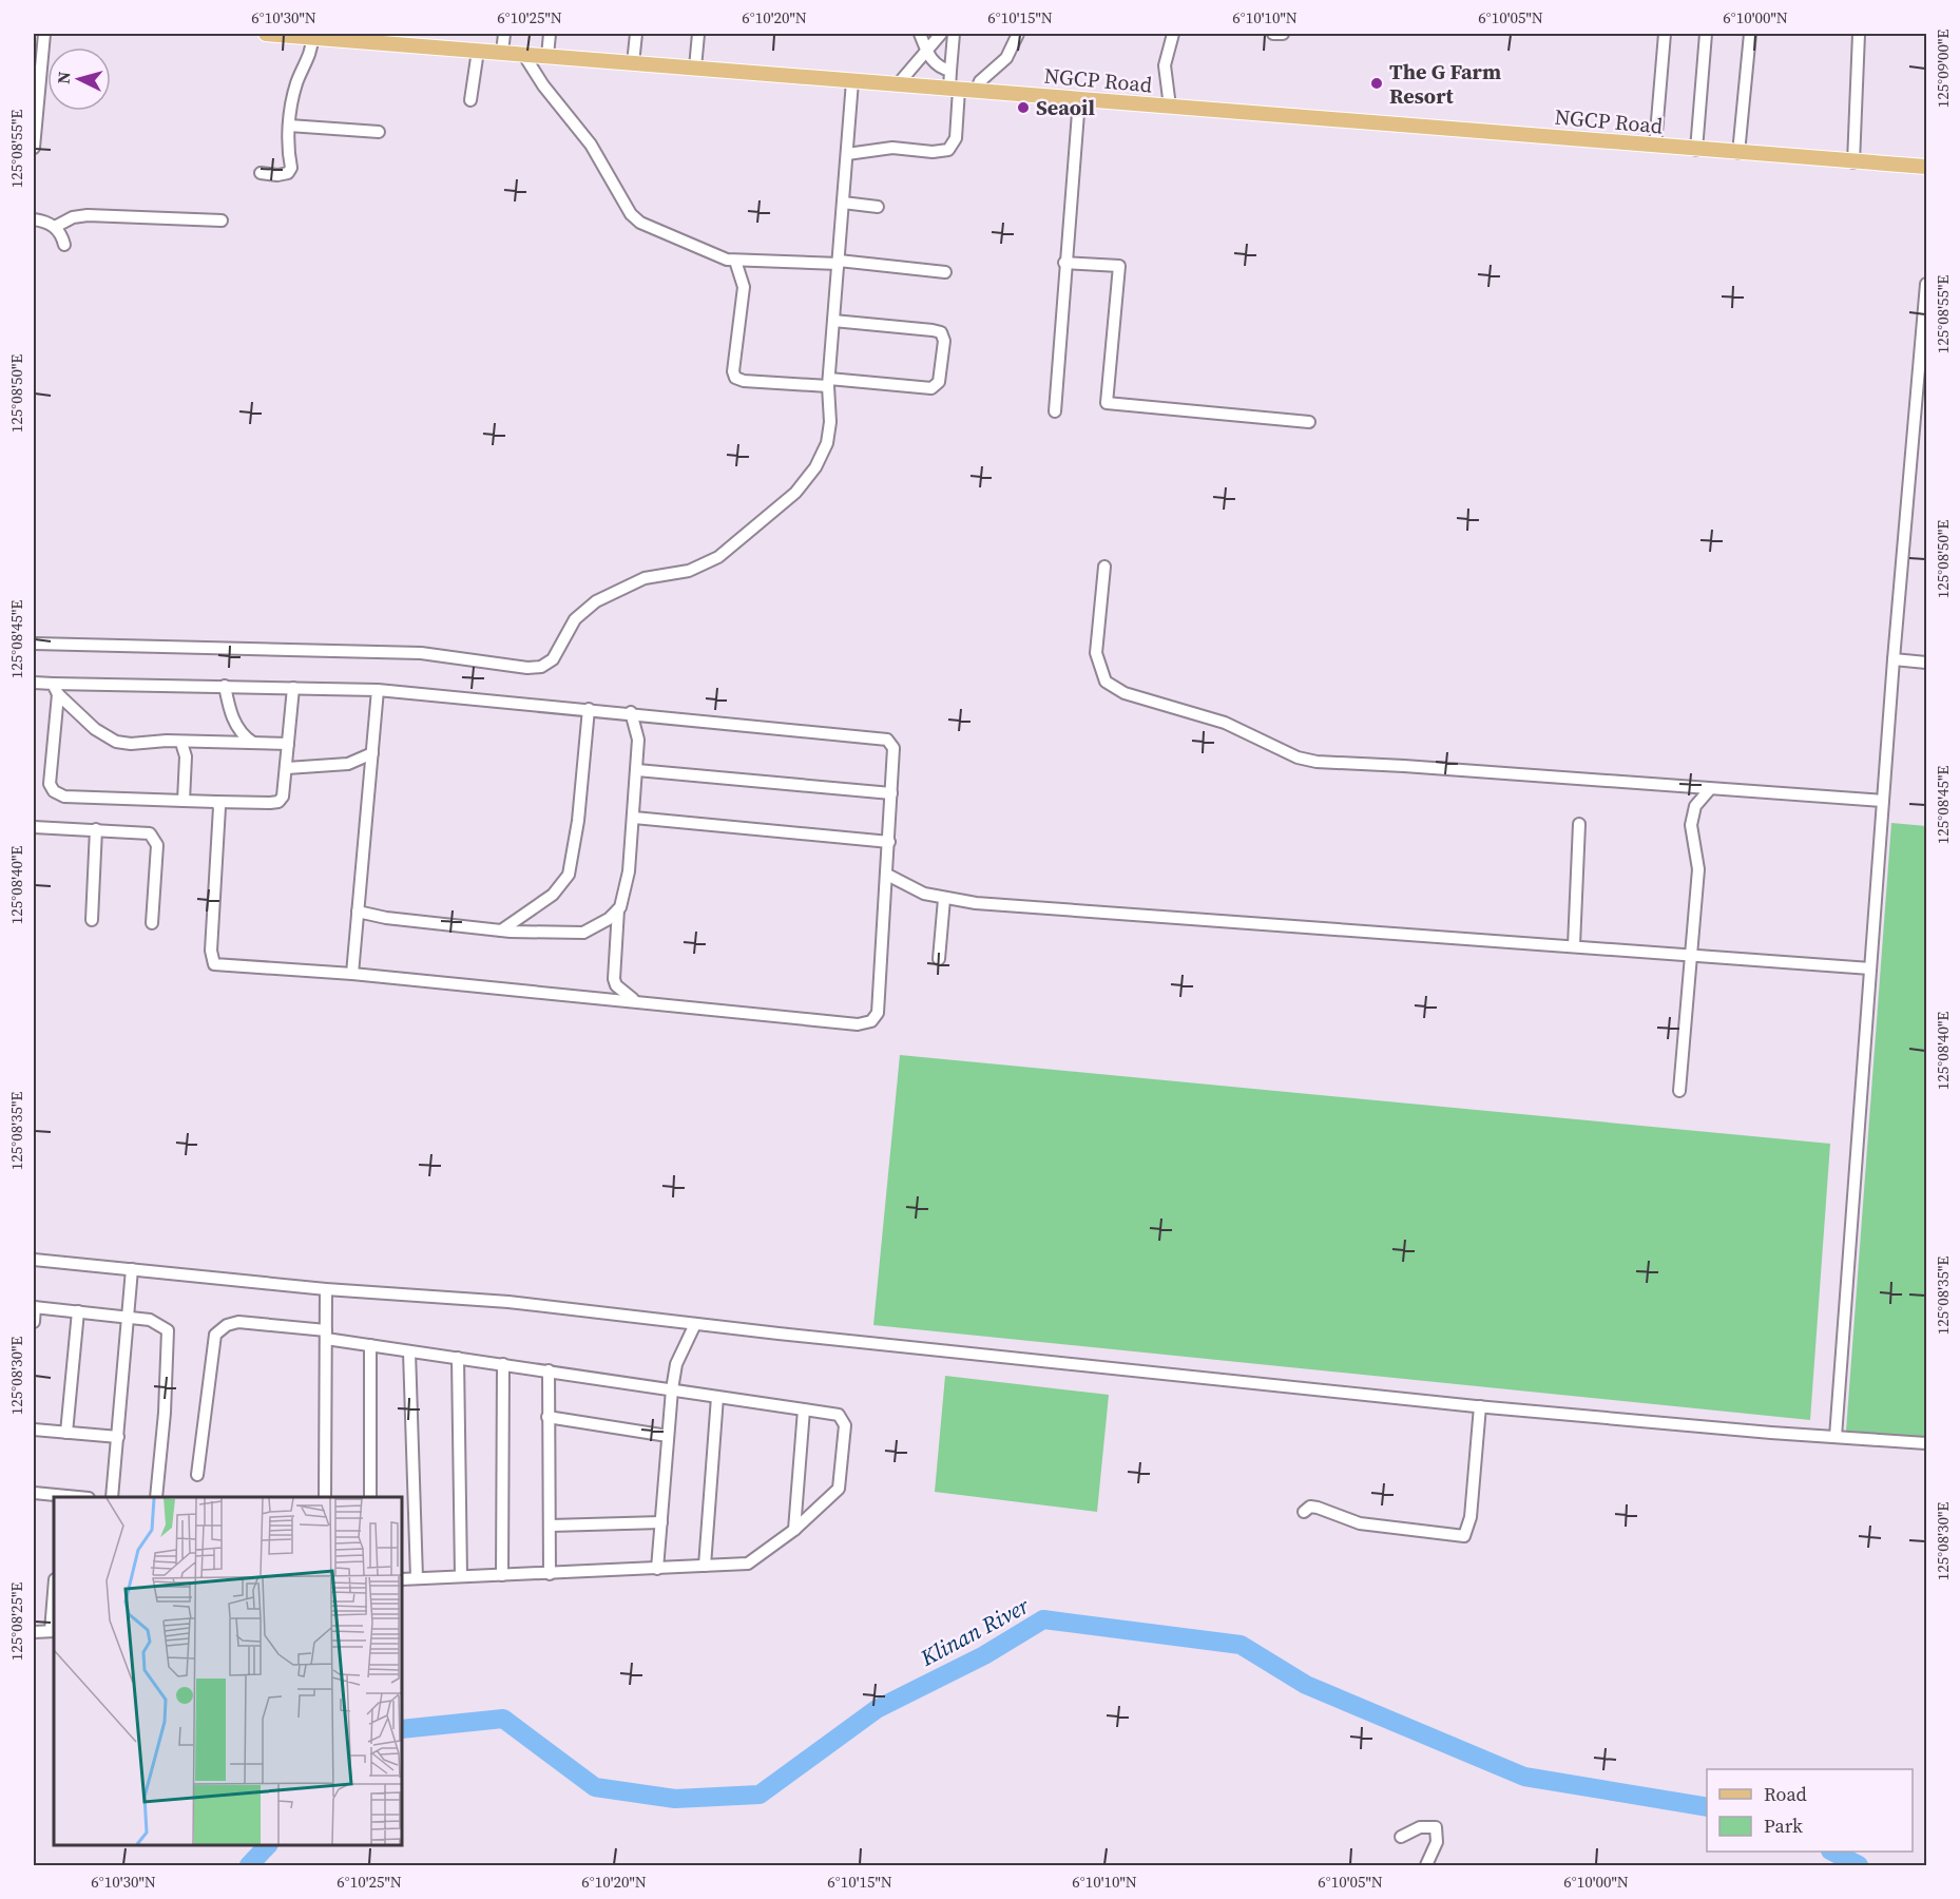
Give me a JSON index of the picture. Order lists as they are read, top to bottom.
{
  "streets": {
    "main road": ["NGCP Road"]
  },
  "water": ["Klinan River"],
  "places": ["The G Farm Resort", "Seaoil"],
  "legend": ["Road", "Park"],
  "north": "left",
  "coordinates": [
    "6°10'30\"N",
    "6°10'25\"N",
    "6°10'20\"N",
    "6°10'15\"N",
    "6°10'10\"N",
    "6°10'05\"N",
    "6°10'00\"N",
    "125°09'00\"E",
    "125°08'55\"E",
    "125°08'50\"E",
    "125°08'45\"E",
    "125°08'40\"E",
    "125°08'35\"E",
    "125°08'30\"E",
    "125°08'25\"E"
  ]
}
